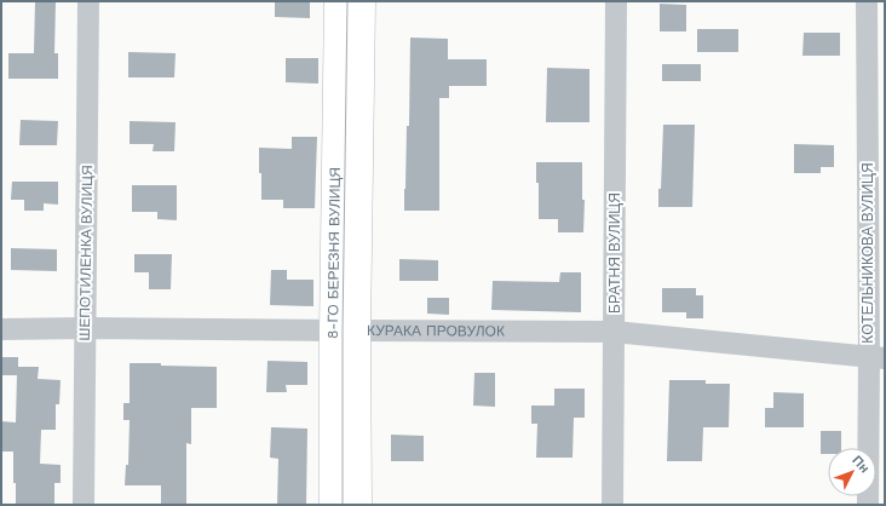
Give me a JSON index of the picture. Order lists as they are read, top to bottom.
{
  "streets": {
    "main road": ["8-ГО БЕРЕЗНЯ ВУЛИЦЯ"],
    "street": [
      "ШЕПОТИЛЕНКА ВУЛИЦЯ",
      "БРАТНЯ ВУЛИЦЯ",
      "КОТЕЛЬНИКОВА ВУЛИЦЯ",
      "КУРАКА ПРОВУЛОК"
    ]
  },
  "crossings": [
    ["ШЕПОТИЛЕНКА ВУЛИЦЯ", "КУРАКА ПРОВУЛОК"],
    ["8-ГО БЕРЕЗНЯ ВУЛИЦЯ", "КУРАКА ПРОВУЛОК"],
    ["БРАТНЯ ВУЛИЦЯ", "КУРАКА ПРОВУЛОК"],
    ["КОТЕЛЬНИКОВА ВУЛИЦЯ", "КУРАКА ПРОВУЛОК"]
  ],
  "north": "top right"
}
